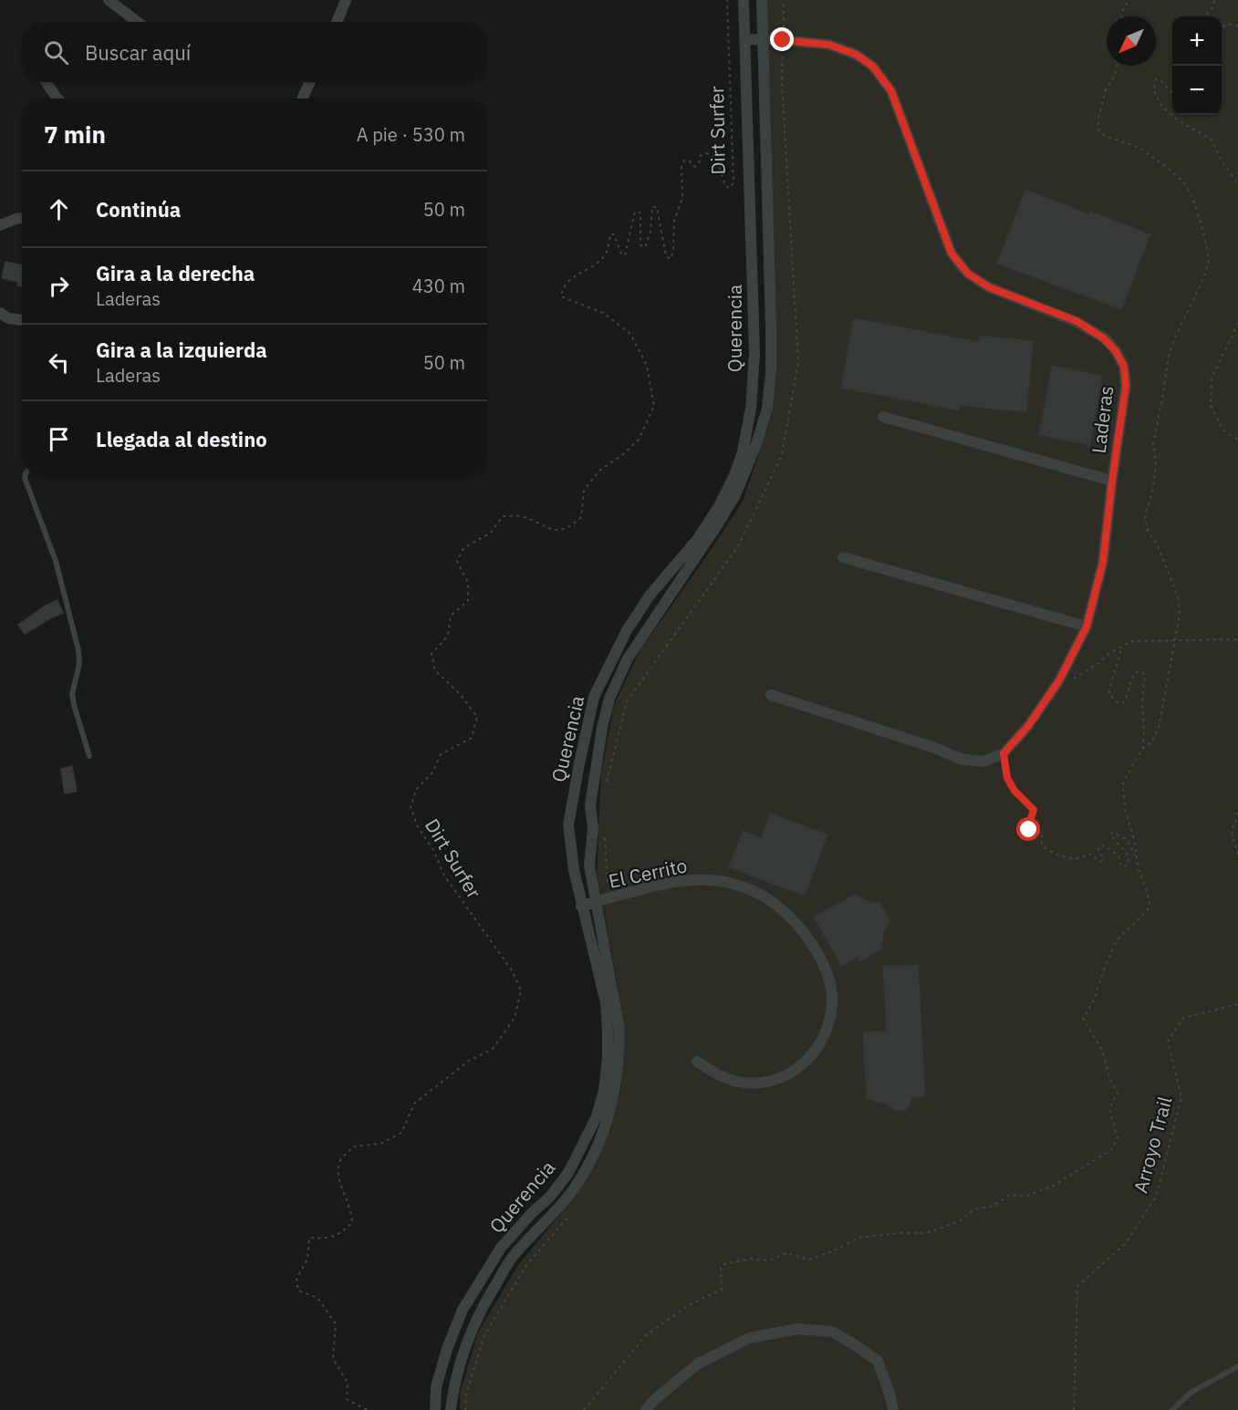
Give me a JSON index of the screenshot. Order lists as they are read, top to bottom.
{
  "streets": {
    "street": ["Querencia", "Laderas", "El Cerrito"],
    "path": ["Dirt Surfer", "Arroyo Trail"]
  },
  "crossings": [
    ["Querencia", "Laderas"],
    ["Querencia", "El Cerrito"]
  ],
  "north": "bottom left",
  "page": {
    "map_buttons": ["+", "−"],
    "search": "Buscar aquí",
    "heading": ["7 min", "A pie · 530 m"],
    "list": [
      ["Continúa", "50 m"],
      ["Gira a la derecha", "Laderas", "430 m"],
      ["Gira a la izquierda", "Laderas", "50 m"],
      "Llegada al destino"
    ]
  }
}
